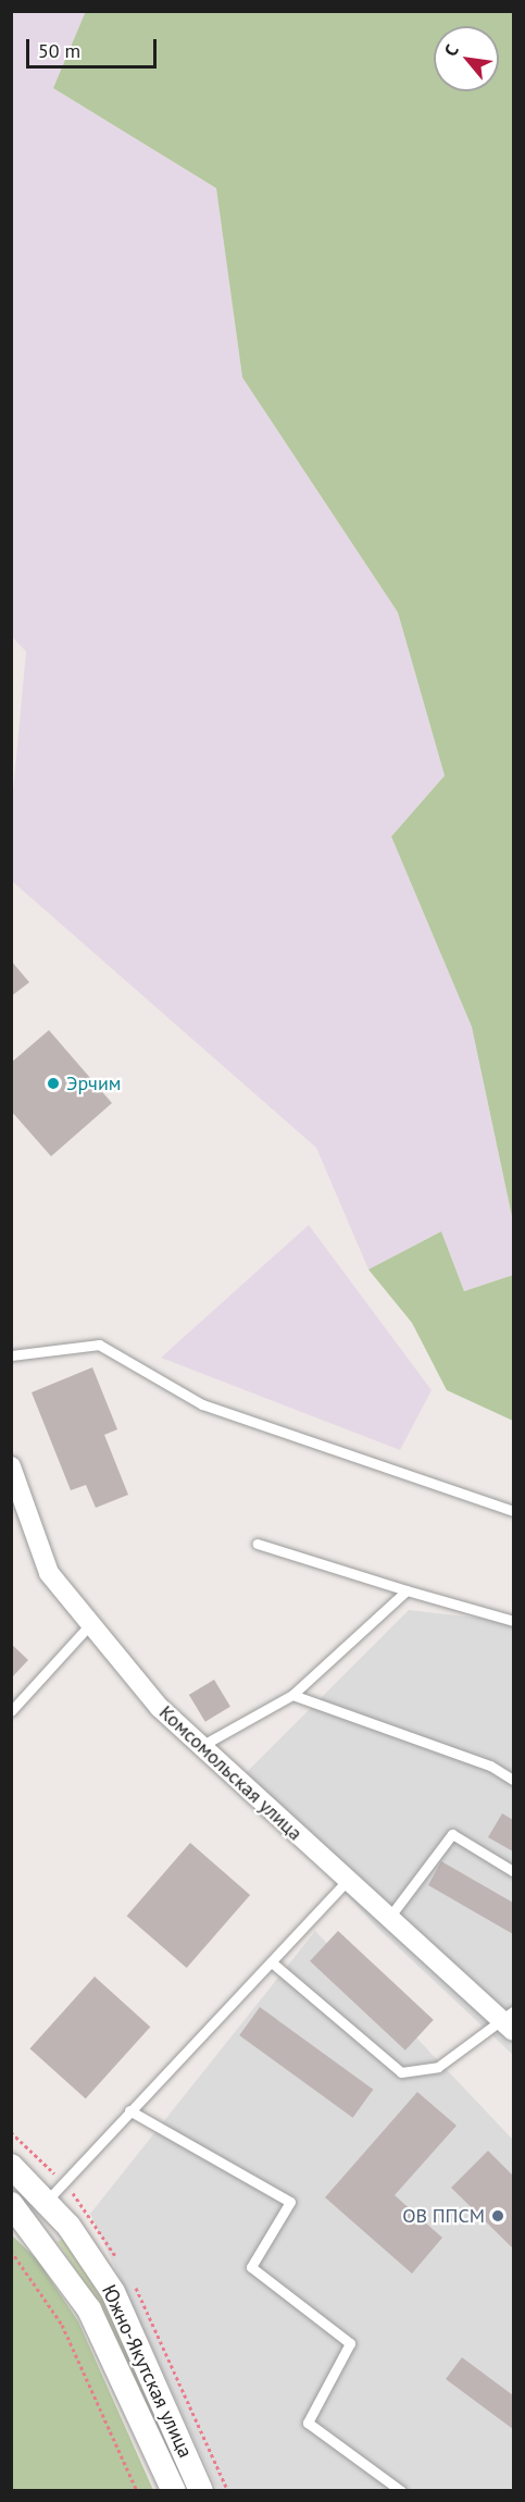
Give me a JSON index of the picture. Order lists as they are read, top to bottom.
{
  "streets": {
    "street": ["Комсомольская улица", "Южно-Якутская улица"]
  },
  "places": ["Эрчим", "ОВ ППСМ"],
  "scale_bar": "50 m",
  "north": "top left"
}
